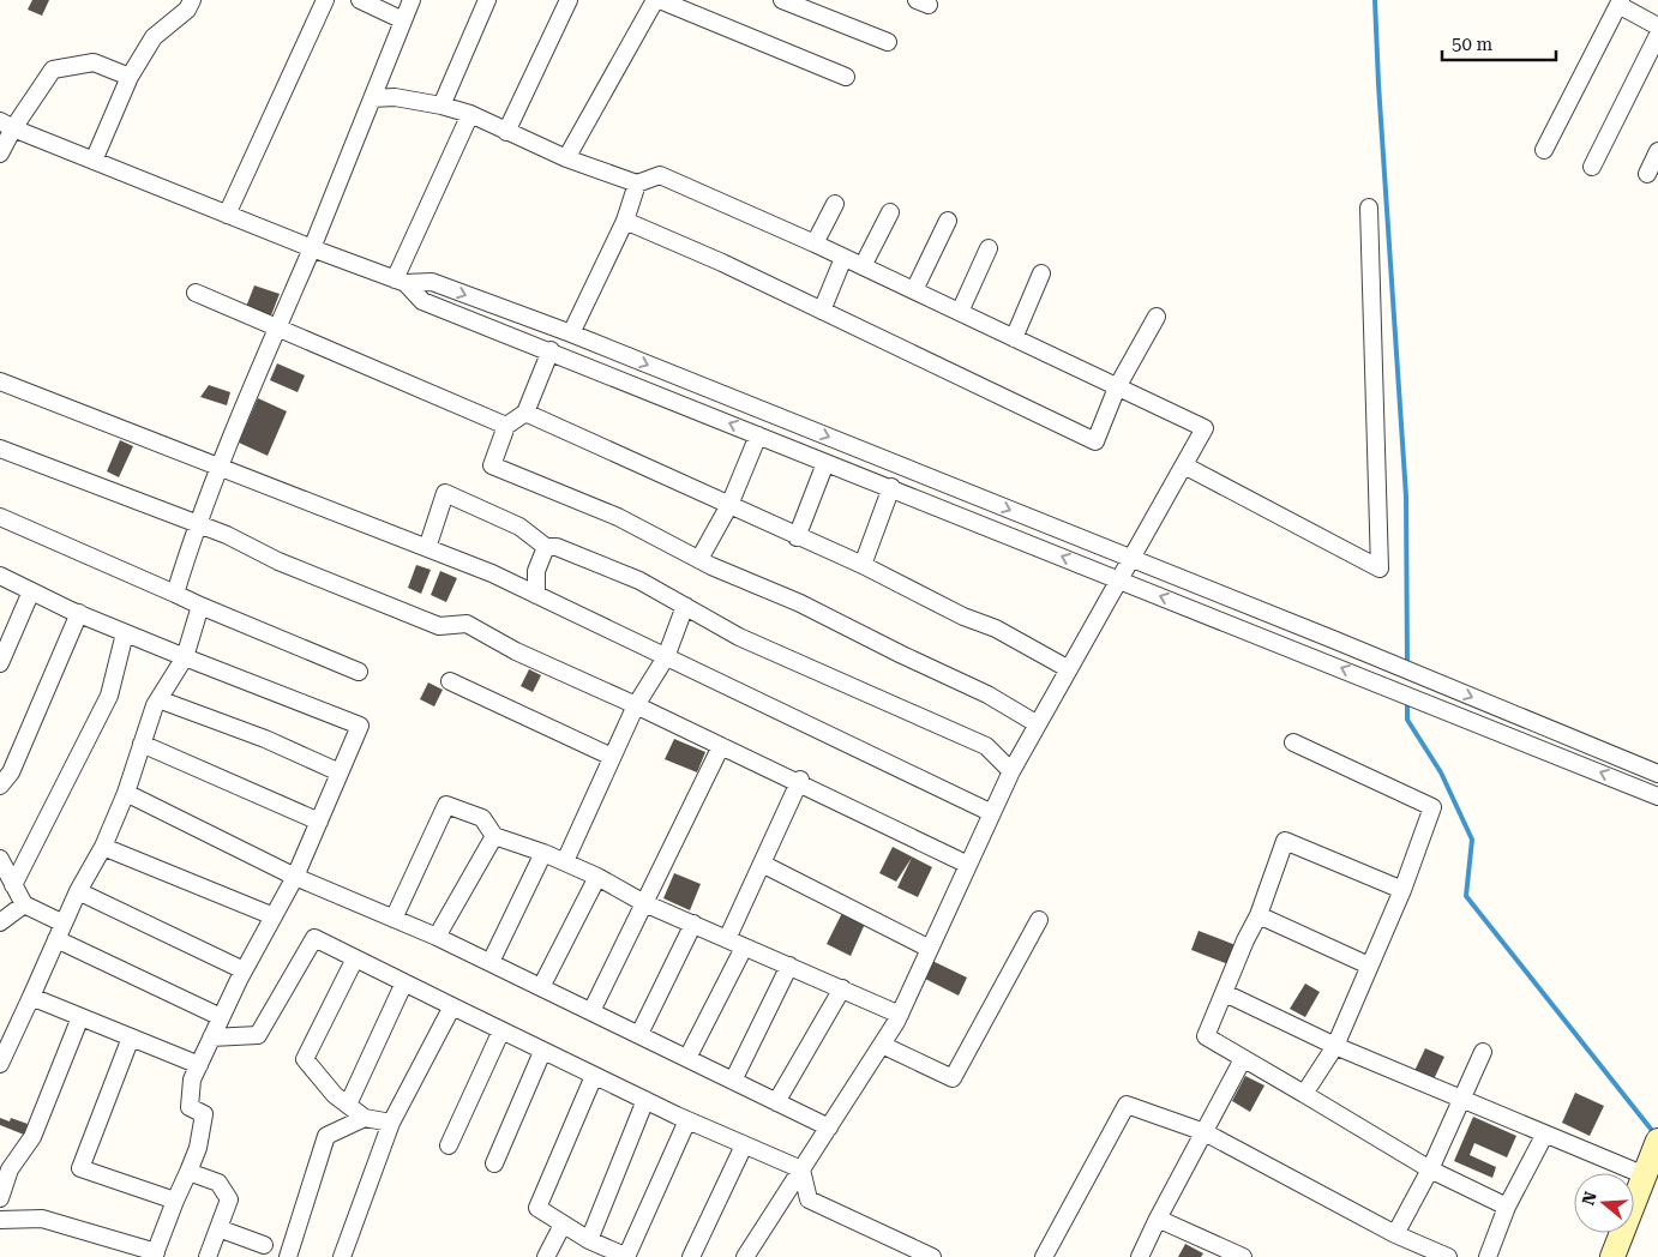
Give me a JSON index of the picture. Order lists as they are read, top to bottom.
{
  "scale_bar": "50 m",
  "north": "left"
}
